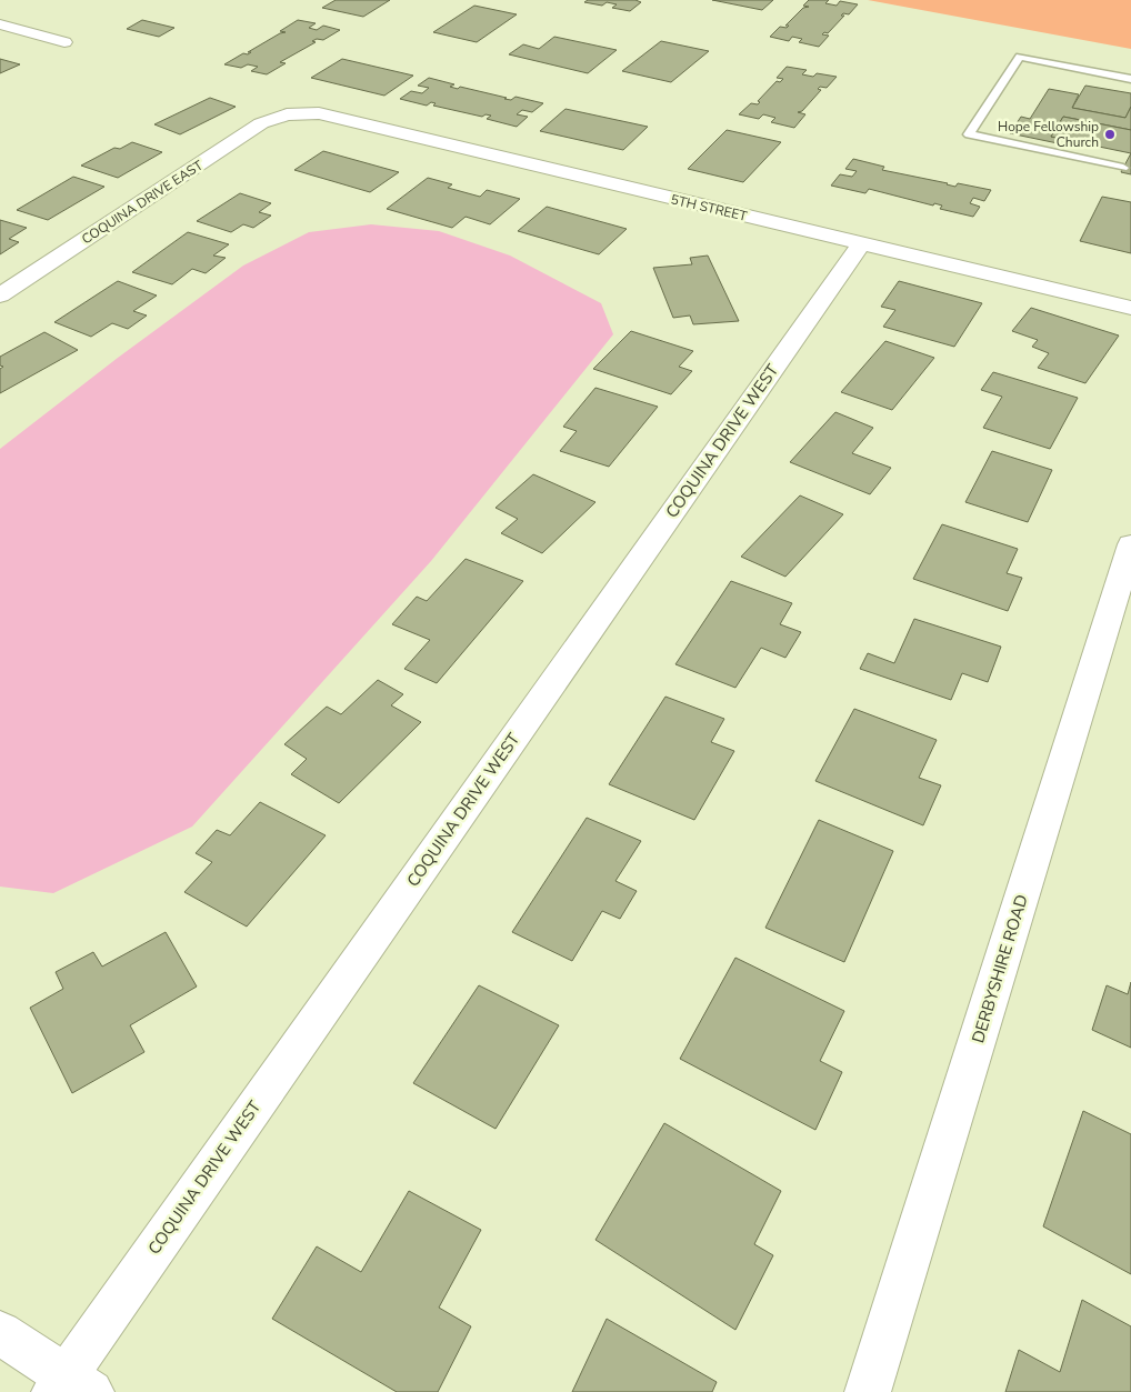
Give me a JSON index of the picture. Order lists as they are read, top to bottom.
{
  "streets": {
    "street": [
      "COQUINA DRIVE EAST",
      "5TH STREET",
      "COQUINA DRIVE WEST",
      "DERBYSHIRE ROAD"
    ]
  },
  "crossings": [
    ["COQUINA DRIVE EAST", "5TH STREET"],
    ["5TH STREET", "COQUINA DRIVE WEST"]
  ],
  "places": ["Hope Fellowship Church"]
}
